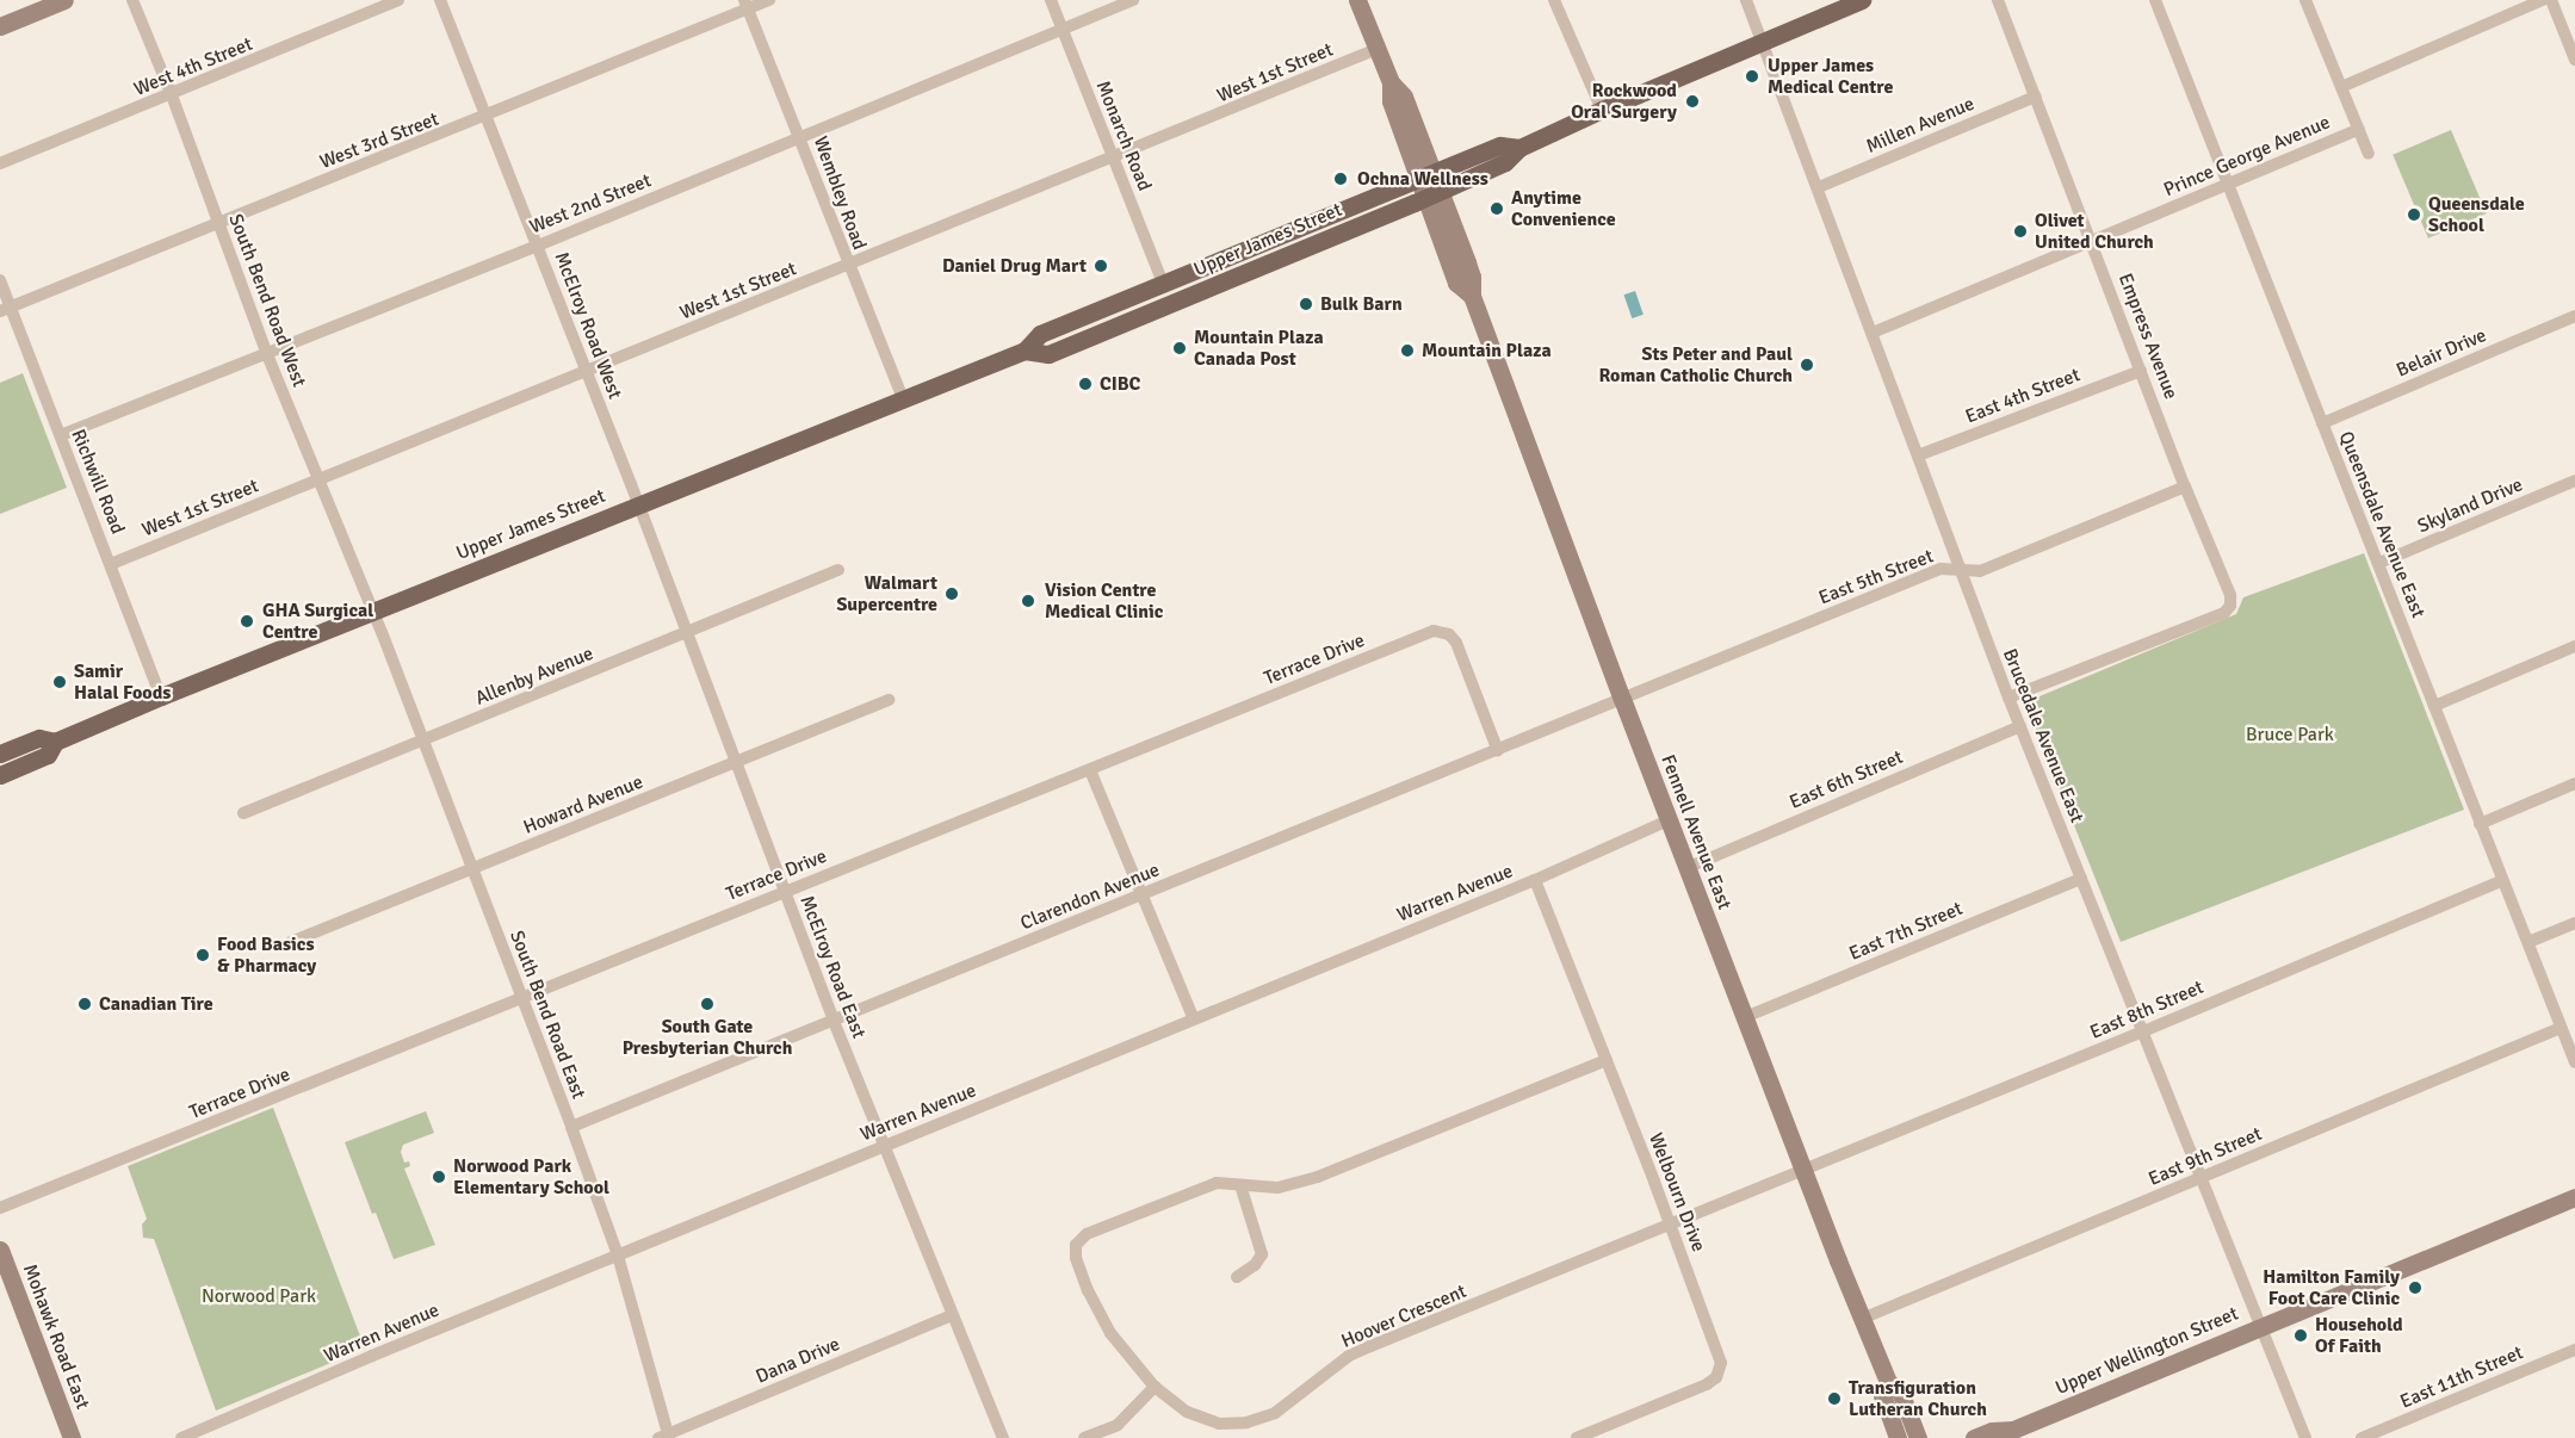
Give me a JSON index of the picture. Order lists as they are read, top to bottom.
{
  "streets": {
    "main road": [
      "Upper James Street",
      "Fennell Avenue East",
      "Mohawk Road East",
      "Upper Wellington Street"
    ],
    "street": [
      "West 4th Street",
      "West 1st Street",
      "Millen Avenue",
      "Monarch Road",
      "West 3rd Street",
      "Prince George Avenue",
      "Wembley Road",
      "West 2nd Street",
      "South Bend Road West",
      "McElroy Road West",
      "Empress Avenue",
      "Belair Drive",
      "East 4th Street",
      "Richwill Road",
      "Skyland Drive",
      "Queensdale Avenue East",
      "East 5th Street",
      "Terrace Drive",
      "Allenby Avenue",
      "Brucedale Avenue East",
      "East 6th Street",
      "Howard Avenue",
      "Warren Avenue",
      "Clarendon Avenue",
      "East 7th Street",
      "McElroy Road East",
      "East 8th Street",
      "South Bend Road East",
      "East 9th Street",
      "Welbourn Drive",
      "Hoover Crescent",
      "Dana Drive",
      "East 11th Street"
    ]
  },
  "crossings": [
    ["West 4th Street", "South Bend Road West"],
    ["West 1st Street", "Monarch Road"],
    ["West 1st Street", "Wembley Road"],
    ["West 1st Street", "South Bend Road West"],
    ["West 1st Street", "McElroy Road West"],
    ["West 1st Street", "Richwill Road"],
    ["West 1st Street", "Fennell Avenue East"],
    ["Millen Avenue", "Empress Avenue"],
    ["Millen Avenue", "Brucedale Avenue East"],
    ["Monarch Road", "West 2nd Street"],
    ["Monarch Road", "Upper James Street"],
    ["West 3rd Street", "Wembley Road"],
    ["West 3rd Street", "South Bend Road West"],
    ["West 3rd Street", "McElroy Road West"],
    ["West 3rd Street", "Richwill Road"],
    ["Prince George Avenue", "Empress Avenue"],
    ["Prince George Avenue", "Queensdale Avenue East"],
    ["Prince George Avenue", "Brucedale Avenue East"],
    ["Wembley Road", "West 2nd Street"],
    ["Wembley Road", "Upper James Street"],
    ["West 2nd Street", "South Bend Road West"],
    ["West 2nd Street", "McElroy Road West"],
    ["West 2nd Street", "Richwill Road"],
    ["Upper James Street", "South Bend Road West"],
    ["Upper James Street", "McElroy Road West"],
    ["Upper James Street", "Richwill Road"],
    ["Upper James Street", "Brucedale Avenue East"],
    ["Upper James Street", "Fennell Avenue East"],
    ["Upper James Street", "McElroy Road East"],
    ["Upper James Street", "South Bend Road East"],
    ["South Bend Road West", "South Bend Road East"],
    ["McElroy Road West", "McElroy Road East"],
    ["Empress Avenue", "East 4th Street"],
    ["Empress Avenue", "East 5th Street"],
    ["Empress Avenue", "Brucedale Avenue East"],
    ["Belair Drive", "Queensdale Avenue East"],
    ["East 4th Street", "Brucedale Avenue East"],
    ["Skyland Drive", "Queensdale Avenue East"],
    ["Queensdale Avenue East", "East 8th Street"],
    ["Queensdale Avenue East", "East 9th Street"],
    ["East 5th Street", "Brucedale Avenue East"],
    ["East 5th Street", "Fennell Avenue East"],
    ["East 5th Street", "Clarendon Avenue"],
    ["Terrace Drive", "Clarendon Avenue"],
    ["Terrace Drive", "McElroy Road East"],
    ["Terrace Drive", "South Bend Road East"],
    ["Allenby Avenue", "McElroy Road East"],
    ["Allenby Avenue", "South Bend Road East"],
    ["Brucedale Avenue East", "East 6th Street"],
    ["Brucedale Avenue East", "East 7th Street"],
    ["Brucedale Avenue East", "East 8th Street"],
    ["Brucedale Avenue East", "East 9th Street"],
    ["Brucedale Avenue East", "Upper Wellington Street"],
    ["East 6th Street", "Fennell Avenue East"],
    ["Howard Avenue", "McElroy Road East"],
    ["Howard Avenue", "South Bend Road East"],
    ["Fennell Avenue East", "Warren Avenue"],
    ["Fennell Avenue East", "Clarendon Avenue"],
    ["Fennell Avenue East", "East 7th Street"],
    ["Fennell Avenue East", "East 8th Street"],
    ["Fennell Avenue East", "East 9th Street"],
    ["Fennell Avenue East", "Hoover Crescent"],
    ["Warren Avenue", "McElroy Road East"],
    ["Warren Avenue", "South Bend Road East"],
    ["Warren Avenue", "Welbourn Drive"],
    ["Clarendon Avenue", "McElroy Road East"],
    ["Clarendon Avenue", "South Bend Road East"],
    ["McElroy Road East", "Dana Drive"],
    ["East 8th Street", "Hoover Crescent"],
    ["South Bend Road East", "Dana Drive"],
    ["Welbourn Drive", "Hoover Crescent"]
  ],
  "parks": ["Bruce Park", "Norwood Park"],
  "places": [
    "Upper James Medical Centre",
    "Rockwood Oral Surgery",
    "Ochna Wellness",
    "Anytime Convenience",
    "Queensdale School",
    "Olivet United Church",
    "Daniel Drug Mart",
    "Bulk Barn",
    "Mountain Plaza Canada Post",
    "Mountain Plaza",
    "Sts Peter and Paul Roman Catholic Church",
    "CIBC",
    "Walmart Supercentre",
    "Vision Centre Medical Clinic",
    "GHA Surgical Centre",
    "Samir Halal Foods",
    "Food Basics & Pharmacy",
    "Canadian Tire",
    "South Gate Presbyterian Church",
    "Norwood Park Elementary School",
    "Hamilton Family Foot Care Clinic",
    "Household Of Faith",
    "Transfiguration Lutheran Church"
  ]
}
